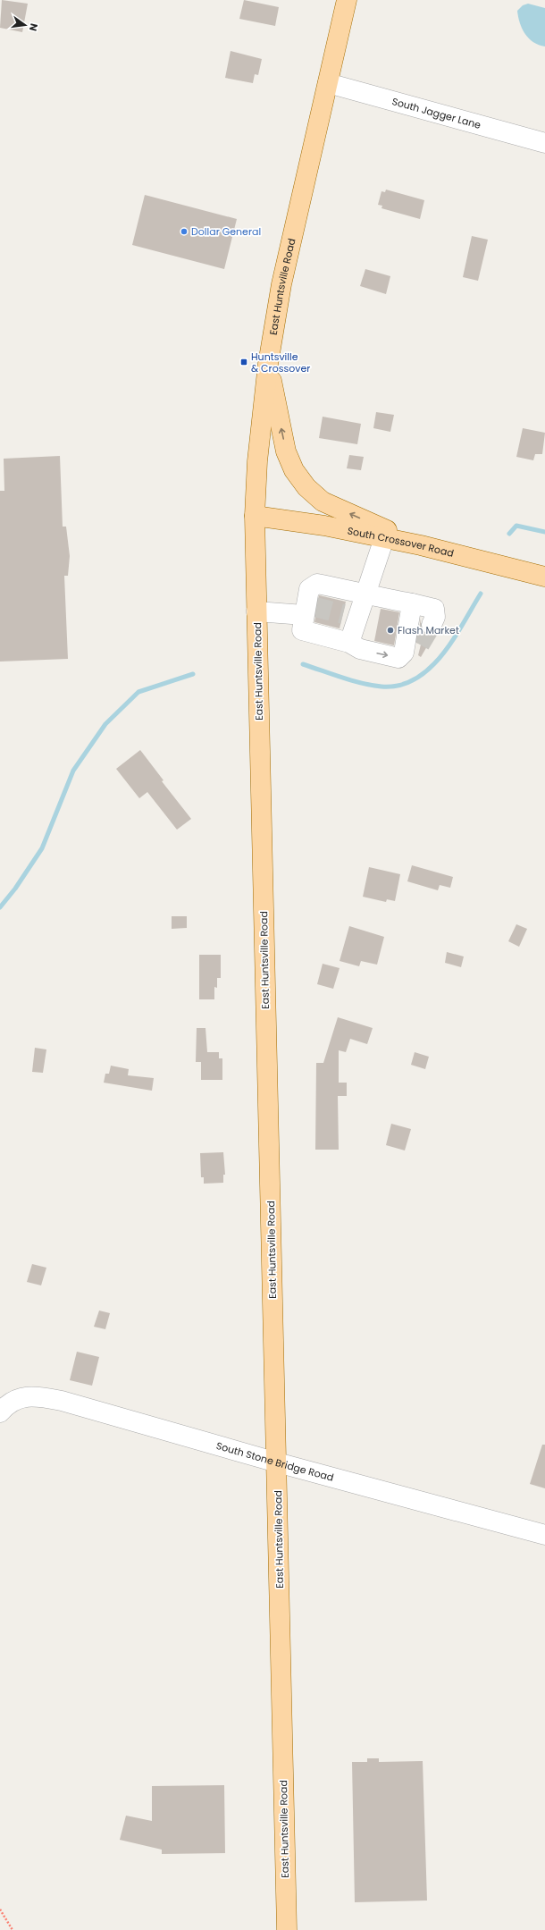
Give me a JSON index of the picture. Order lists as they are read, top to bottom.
{
  "streets": {
    "main road": ["East Huntsville Road", "South Crossover Road"],
    "street": ["South Jagger Lane", "South Stone Bridge Road"]
  },
  "crossings": [
    ["South Jagger Lane", "East Huntsville Road"],
    ["East Huntsville Road", "South Crossover Road"],
    ["East Huntsville Road", "South Stone Bridge Road"]
  ],
  "places": {
    "other": ["Dollar General", "Flash Market"],
    "transit": ["Huntsville & Crossover"]
  },
  "north": "right"
}
